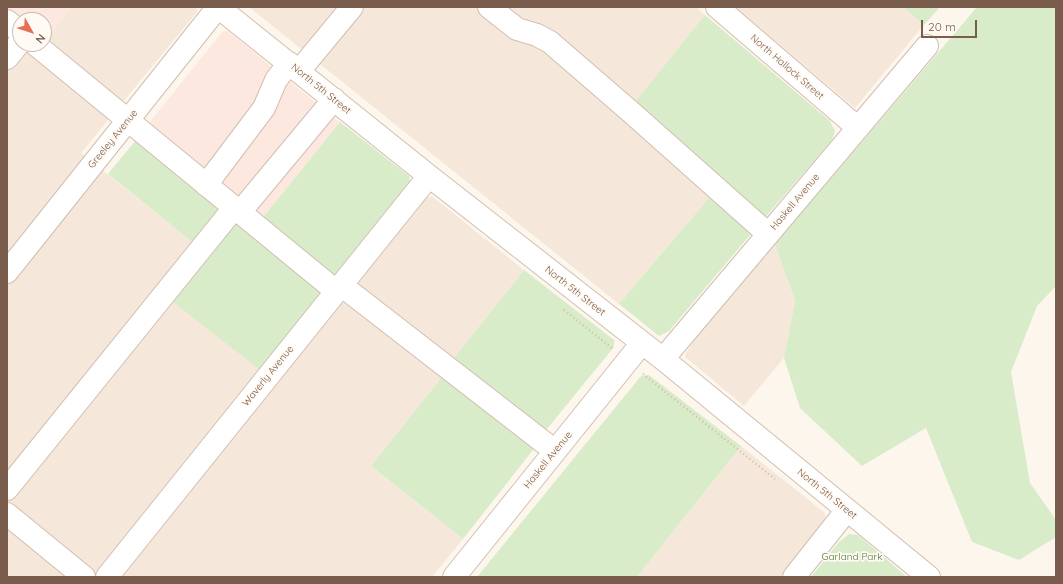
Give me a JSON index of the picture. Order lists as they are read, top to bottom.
{
  "streets": {
    "street": [
      "North Hallock Street",
      "North 5th Street",
      "Greeley Avenue",
      "Haskell Avenue",
      "Waverly Avenue"
    ]
  },
  "crossings": [
    ["North Hallock Street", "Haskell Avenue"],
    ["North 5th Street", "Greeley Avenue"],
    ["North 5th Street", "Haskell Avenue"],
    ["North 5th Street", "Waverly Avenue"]
  ],
  "parks": ["Garland Park"],
  "scale_bar": "20 m",
  "north": "bottom right"
}
